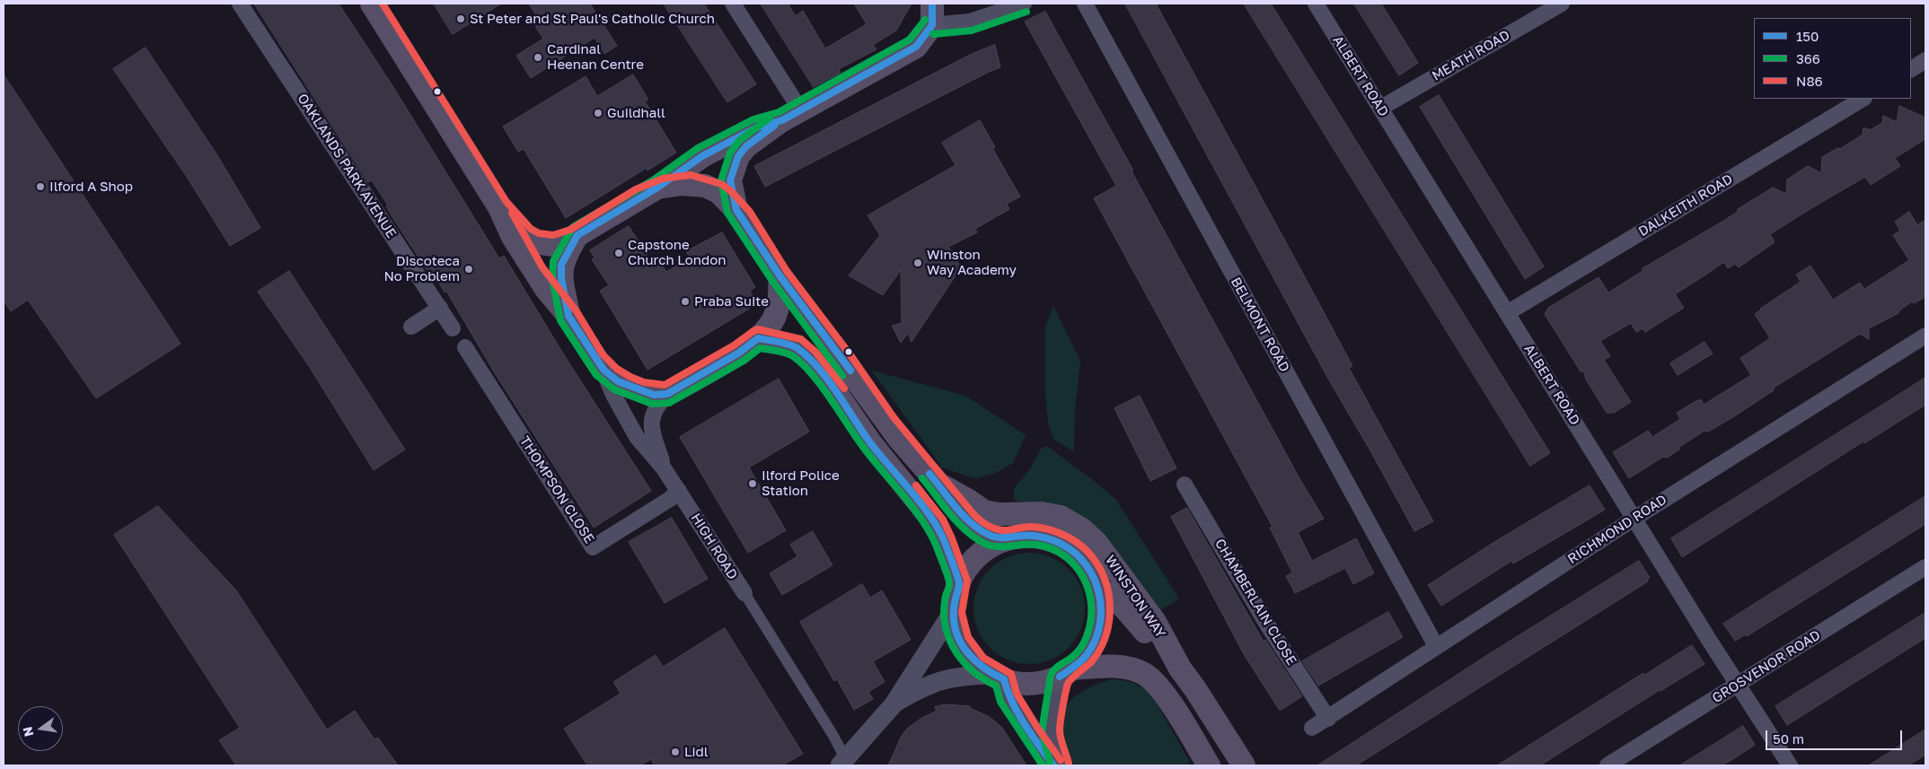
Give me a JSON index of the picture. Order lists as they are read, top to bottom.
{
  "streets": {
    "main road": ["HIGH ROAD", "WINSTON WAY"],
    "street": [
      "MEATH ROAD",
      "ALBERT ROAD",
      "OAKLANDS PARK AVENUE",
      "DALKEITH ROAD",
      "BELMONT ROAD",
      "THOMPSON CLOSE",
      "RICHMOND ROAD",
      "CHAMBERLAIN CLOSE",
      "GROSVENOR ROAD"
    ]
  },
  "crossings": [
    ["MEATH ROAD", "ALBERT ROAD"],
    ["ALBERT ROAD", "DALKEITH ROAD"],
    ["ALBERT ROAD", "RICHMOND ROAD"],
    ["ALBERT ROAD", "GROSVENOR ROAD"],
    ["BELMONT ROAD", "RICHMOND ROAD"],
    ["THOMPSON CLOSE", "HIGH ROAD"],
    ["RICHMOND ROAD", "CHAMBERLAIN CLOSE"]
  ],
  "places": [
    "St Peter and St Paul's Catholic Church",
    "Cardinal Heenan Centre",
    "Guildhall",
    "Ilford A Shop",
    "Capstone Church London",
    "Winston Way Academy",
    "Discoteca No Problem",
    "Praba Suite",
    "Ilford Police Station",
    "Lidl"
  ],
  "lines": ["transit line 150", "transit line N86", "transit line 366"],
  "legend": ["150", "366", "N86"],
  "scale_bar": "50 m",
  "north": "left"
}
